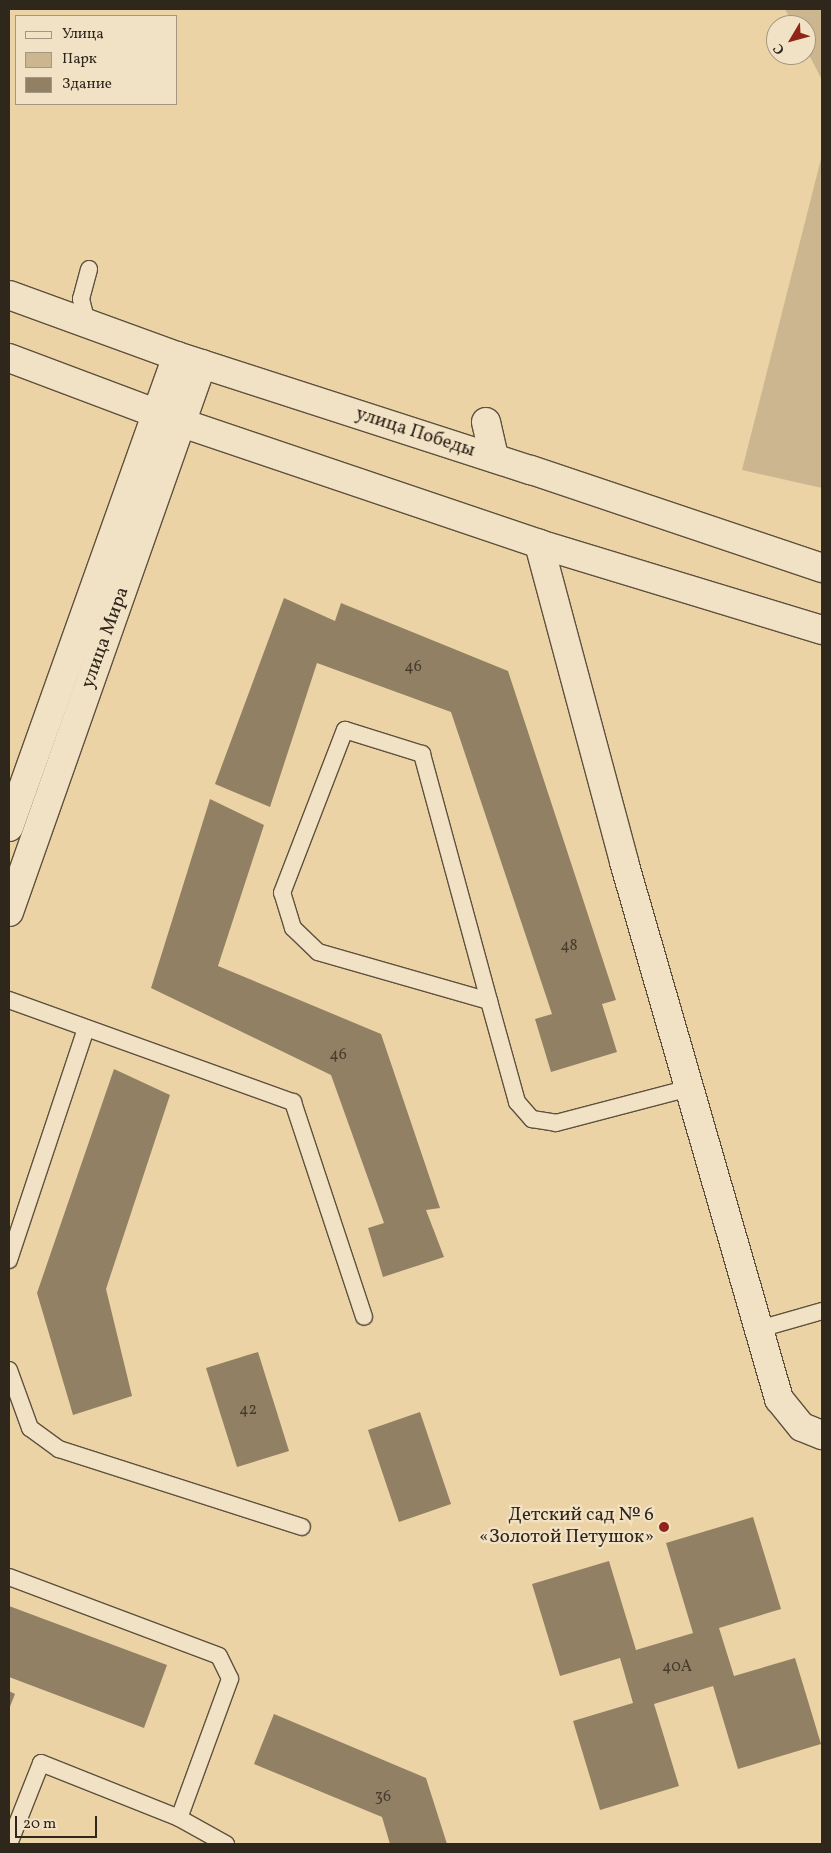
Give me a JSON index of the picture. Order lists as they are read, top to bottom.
{
  "streets": {
    "street": ["улица Победы", "улица Мира"]
  },
  "crossings": [
    ["улица Победы", "улица Мира"]
  ],
  "places": ["Детский сад № 6 «Золотой Петушок»"],
  "house_numbers": [
    "46",
    "48",
    "46",
    "42",
    "40А",
    "36"
  ],
  "legend": ["Улица", "Парк", "Здание"],
  "scale_bar": "20 m",
  "north": "bottom left"
}
